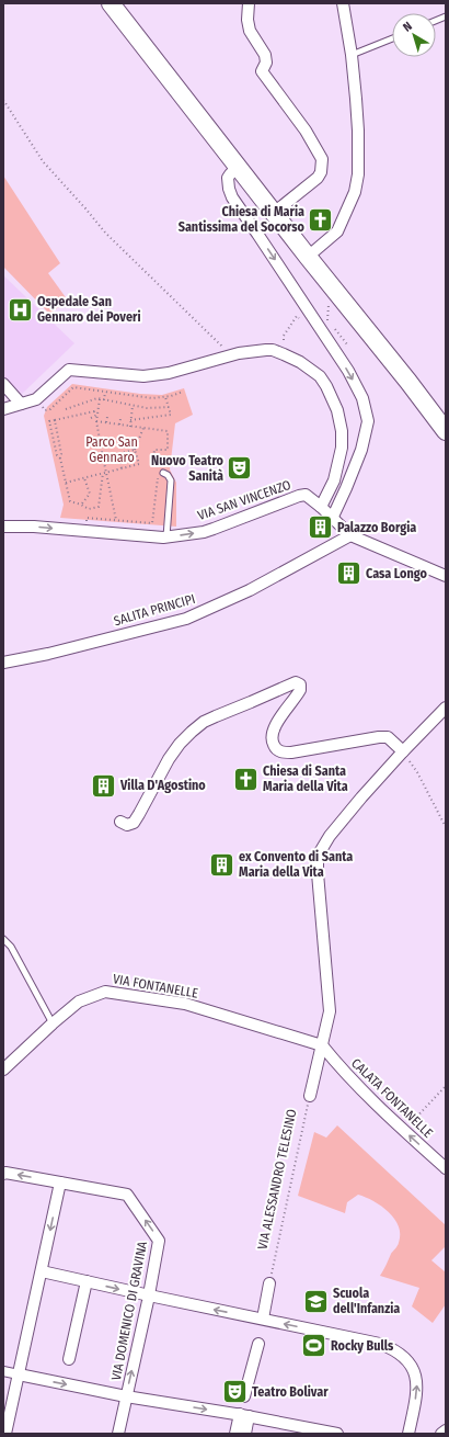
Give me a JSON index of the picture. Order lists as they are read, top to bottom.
{
  "streets": {
    "street": [
      "VIA SAN VINCENZO",
      "SALITA PRINCIPI",
      "VIA FONTANELLE",
      "CALATA FONTANELLE",
      "VIA ALESSANDRO TELESINO",
      "VIA DOMENICO DI GRAVINA"
    ]
  },
  "crossings": [
    ["VIA SAN VINCENZO", "SALITA PRINCIPI"],
    ["VIA FONTANELLE", "CALATA FONTANELLE"],
    ["VIA FONTANELLE", "VIA ALESSANDRO TELESINO"],
    ["CALATA FONTANELLE", "VIA ALESSANDRO TELESINO"]
  ],
  "one_way": ["VIA SAN VINCENZO", "CALATA FONTANELLE"],
  "parks": ["Parco San Gennaro"],
  "places": {
    "church": ["Chiesa di Maria Santissima del Socorso", "Chiesa di Santa Maria della Vita"],
    "hospital": ["Ospedale San Gennaro dei Poveri"],
    "theatre": ["Nuovo Teatro Sanità", "Teatro Bolivar"],
    "building": [
      "Palazzo Borgia",
      "Casa Longo",
      "Villa D'Agostino",
      "ex Convento di Santa Maria della Vita"
    ],
    "school or university": ["Scuola dell'Infanzia"],
    "sports": ["Rocky Bulls"]
  },
  "north": "top left"
}
